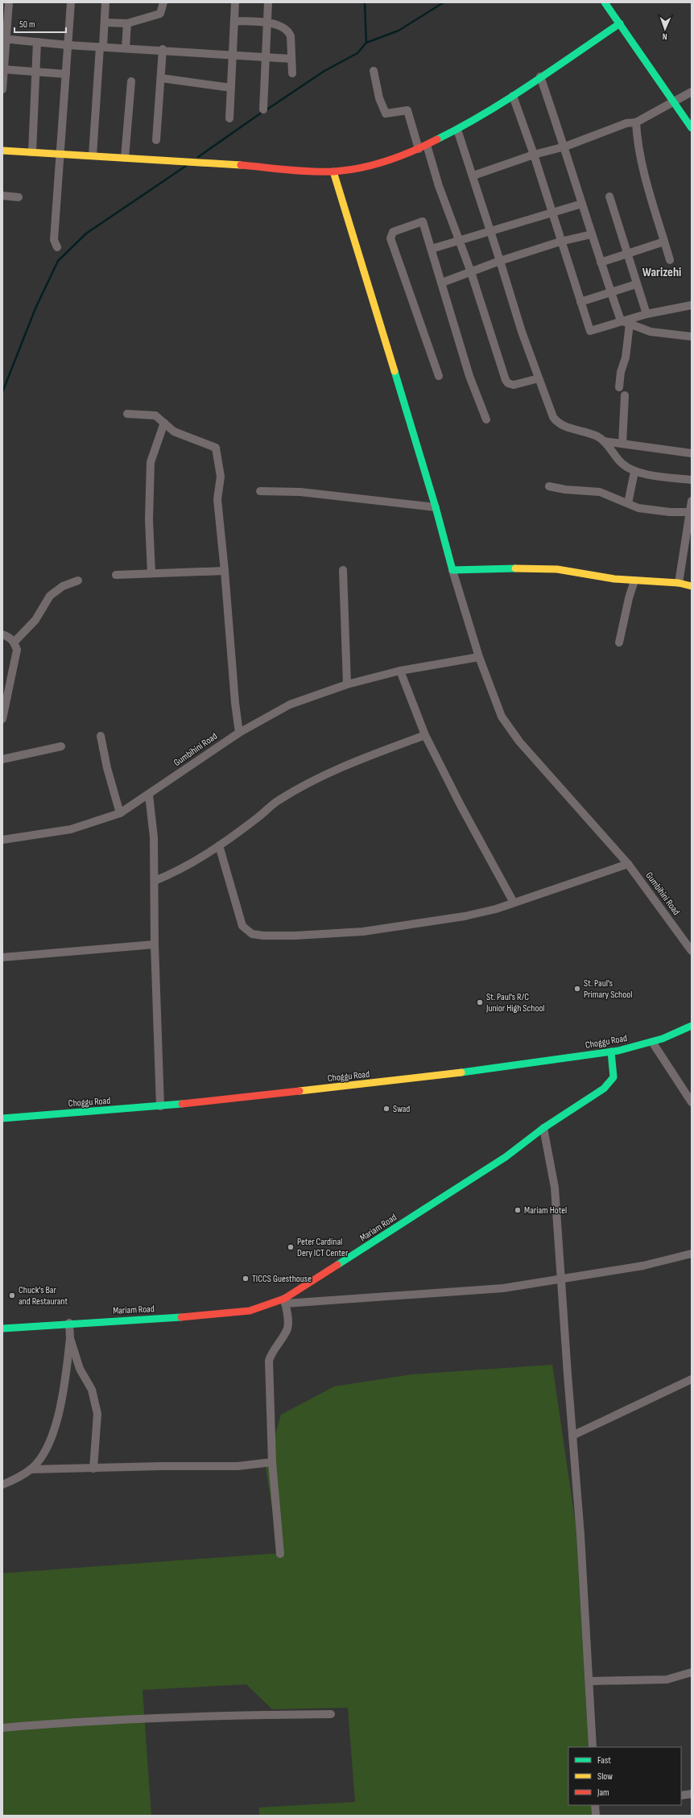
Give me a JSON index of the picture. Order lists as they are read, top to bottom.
{
  "streets": {
    "street": ["Gumbihini Road", "Choggu Road", "Mariam Road"]
  },
  "crossings": [
    ["Choggu Road", "Mariam Road"]
  ],
  "districts": ["Warizehi"],
  "places": [
    "St. Paul's Primary School",
    "St. Paul's R/C Junior High School",
    "Swad",
    "Mariam Hotel",
    "Peter Cardinal Dery ICT Center",
    "TICCS Guesthouse",
    "Chuck's Bar and Restaurant"
  ],
  "legend": ["Fast", "Slow", "Jam"],
  "scale_bar": "50 m",
  "north": "bottom"
}
